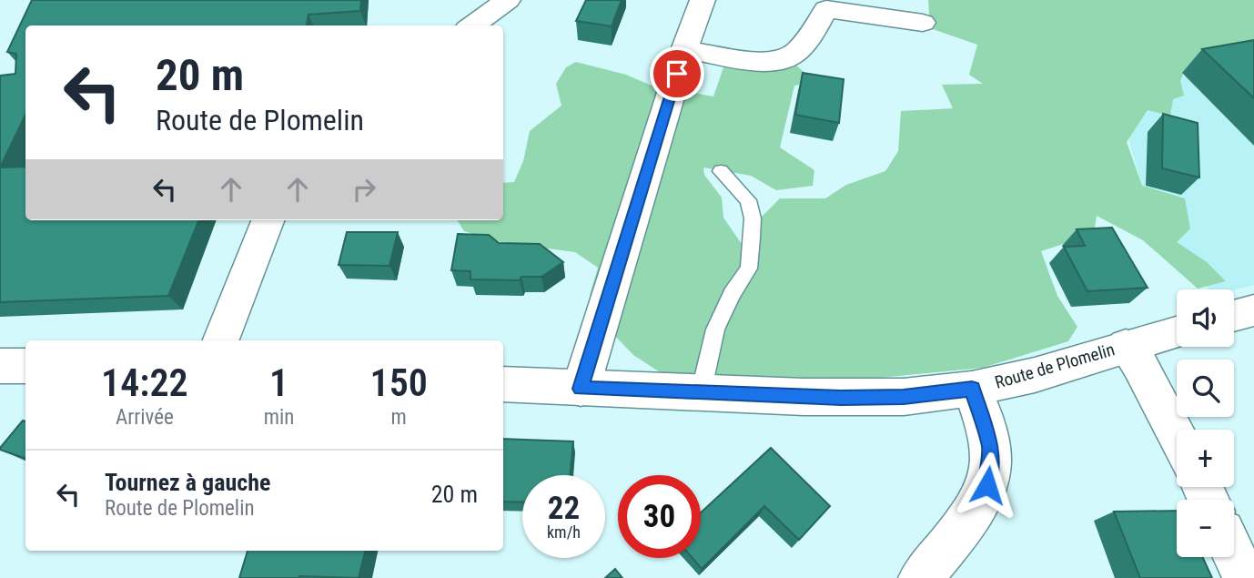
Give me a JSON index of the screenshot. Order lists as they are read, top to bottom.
{
  "streets": {
    "street": ["Route de Plomelin"]
  },
  "page": {
    "turn": ["20 m", "Route de Plomelin"],
    "map_buttons": ["+", "−"],
    "eta": [
      "14:22",
      "Arrivée",
      "1",
      "min",
      "150",
      "m"
    ],
    "list": [
      {
        "name": "Tournez à gauche",
        "note": "Route de Plomelin",
        "value": "20 m"
      }
    ],
    "speed": "22 km/h",
    "limit": "30"
  }
}
